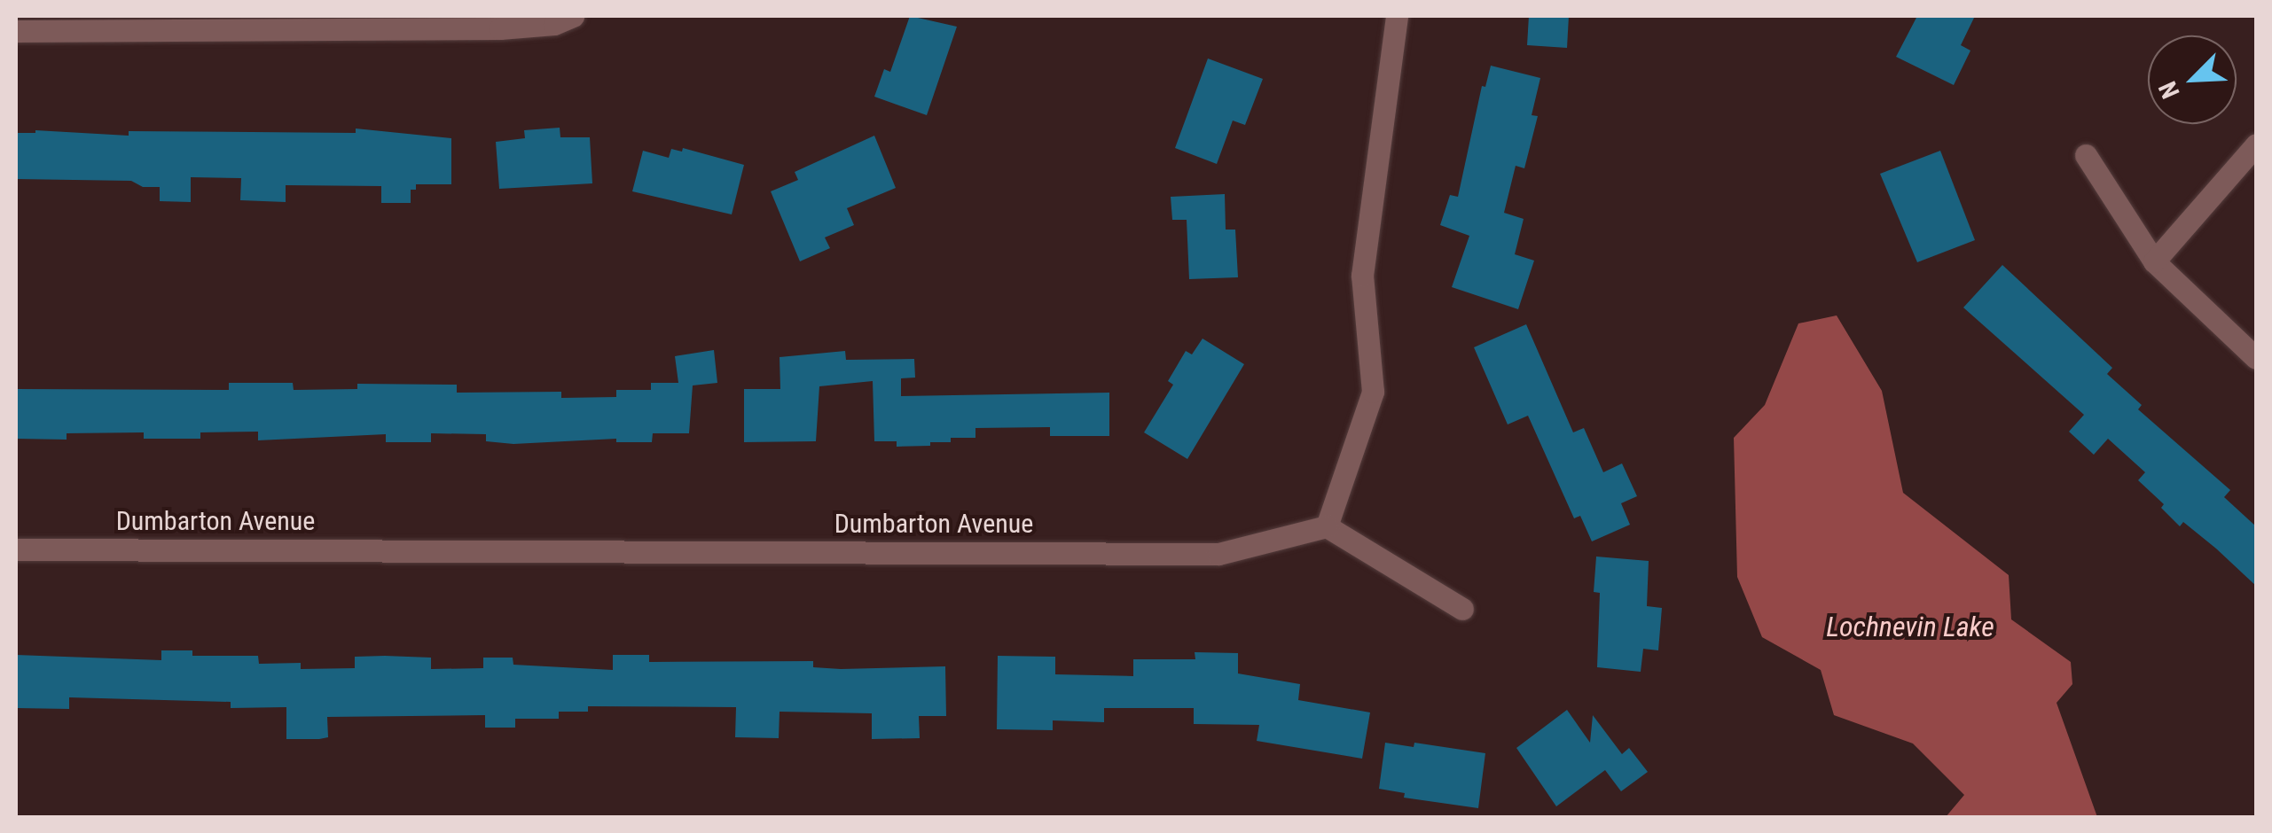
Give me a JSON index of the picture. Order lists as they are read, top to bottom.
{
  "streets": {
    "street": ["Dumbarton Avenue"]
  },
  "water": ["Lochnevin Lake"],
  "north": "bottom left"
}
